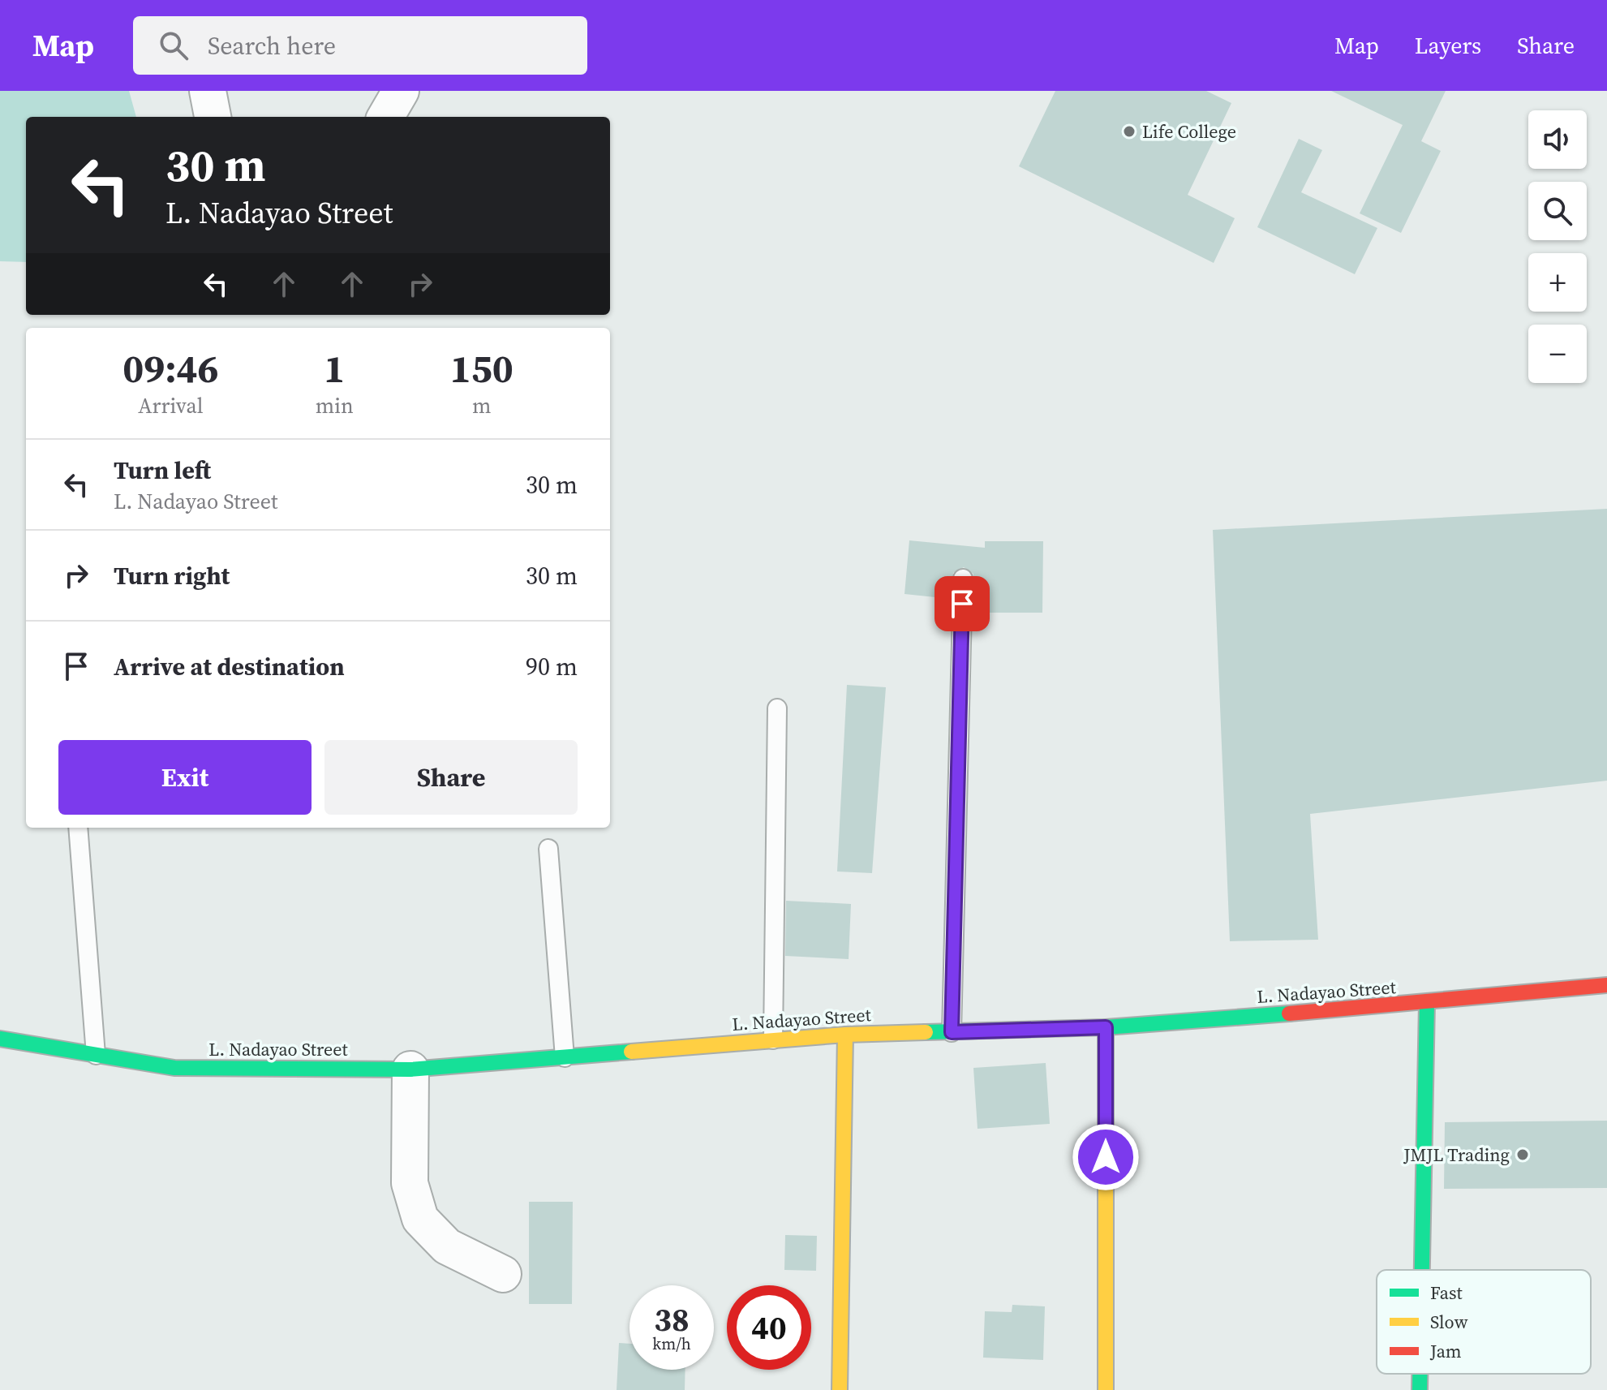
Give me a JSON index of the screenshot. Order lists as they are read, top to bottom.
{
  "streets": {
    "street": ["L. Nadayao Street"]
  },
  "places": ["Life College", "JMJL Trading"],
  "legend": ["Fast", "Slow", "Jam"],
  "page": {
    "header": "Map",
    "search": "Search here",
    "nav": ["Map", "Layers", "Share"],
    "map_buttons": ["+", "−"],
    "turn": ["30 m", "L. Nadayao Street"],
    "eta": [
      "09:46",
      "Arrival",
      "1",
      "min",
      "150",
      "m"
    ],
    "list": [
      {
        "name": "Turn left",
        "note": "L. Nadayao Street",
        "value": "30 m"
      },
      {
        "name": "Turn right",
        "value": "30 m"
      },
      {
        "name": "Arrive at destination",
        "value": "90 m"
      }
    ],
    "buttons": ["Exit", "Share"],
    "speed": "38 km/h",
    "limit": "40"
  }
}
